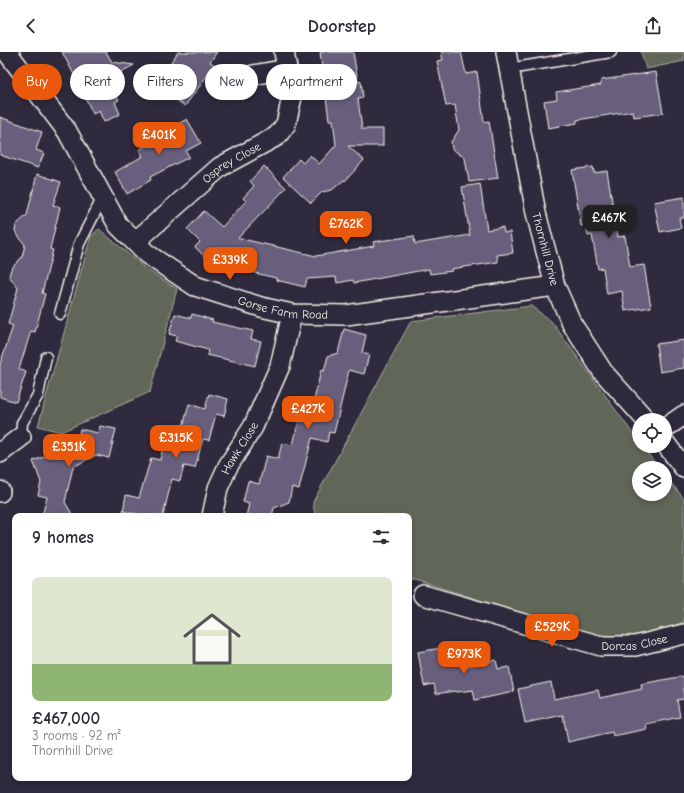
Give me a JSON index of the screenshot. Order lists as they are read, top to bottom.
{
  "streets": {
    "street": [
      "Osprey Close",
      "Thornhill Drive",
      "Gorse Farm Road",
      "Hawk Close",
      "Dorcas Close"
    ]
  },
  "crossings": [
    ["Osprey Close", "Gorse Farm Road"],
    ["Thornhill Drive", "Gorse Farm Road"],
    ["Gorse Farm Road", "Hawk Close"]
  ],
  "page": {
    "header": "Doorstep",
    "chip": [
      "Buy",
      "Rent",
      "Filters",
      "New",
      "Apartment"
    ],
    "price": [
      "£401K",
      "£467K",
      "£762K",
      "£339K",
      "£427K",
      "£315K",
      "£351K",
      "£529K",
      "£973K"
    ],
    "heading": "9 homes",
    "list": [
      {
        "name": "£467,000",
        "note": "3 rooms · 92 m² · Thornhill Drive"
      }
    ]
  }
}
